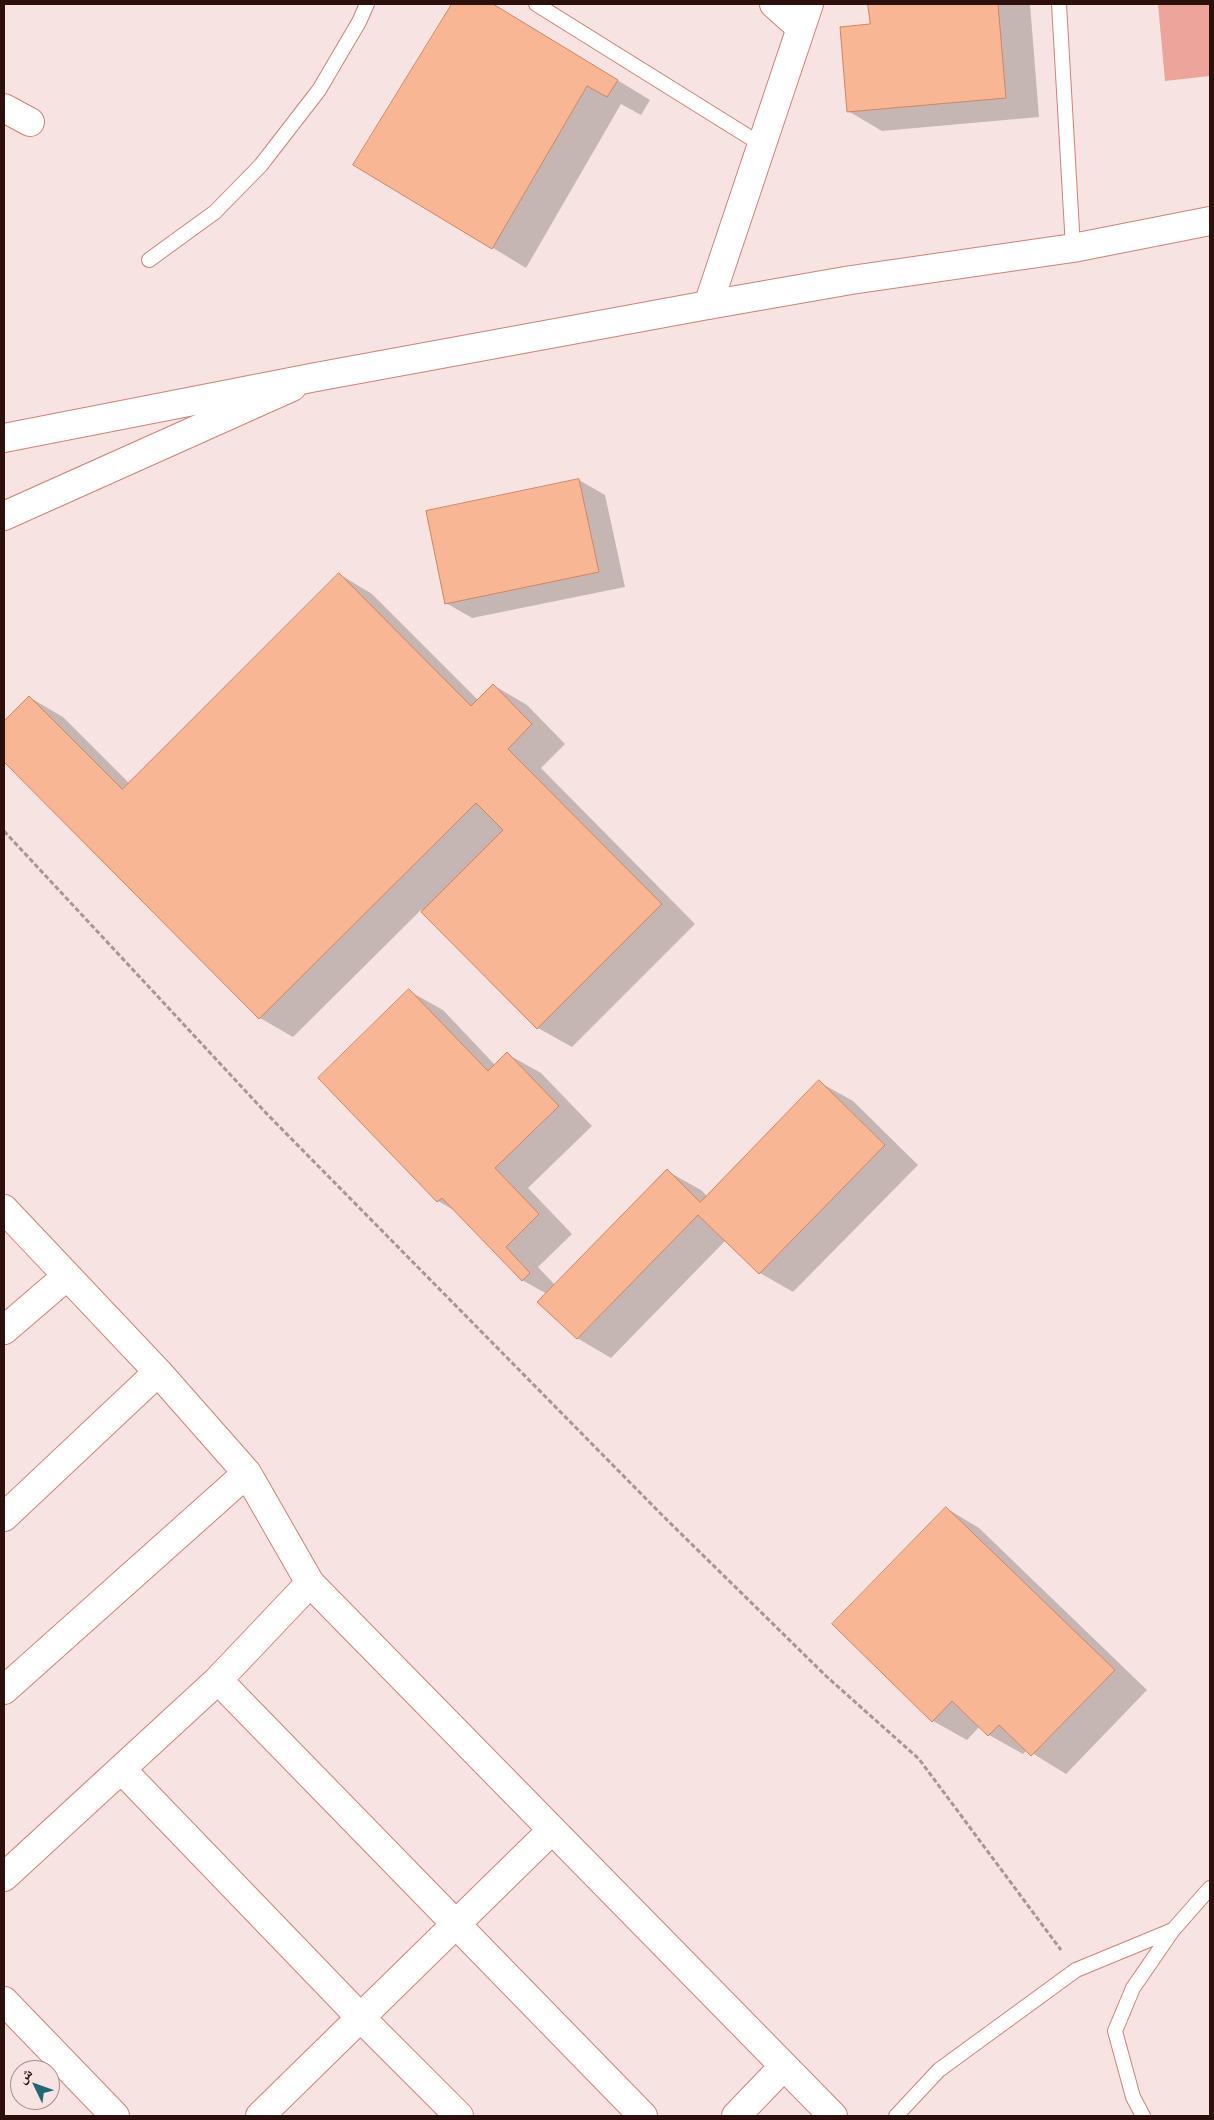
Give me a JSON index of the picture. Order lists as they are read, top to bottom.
{
  "north": "top left"
}
